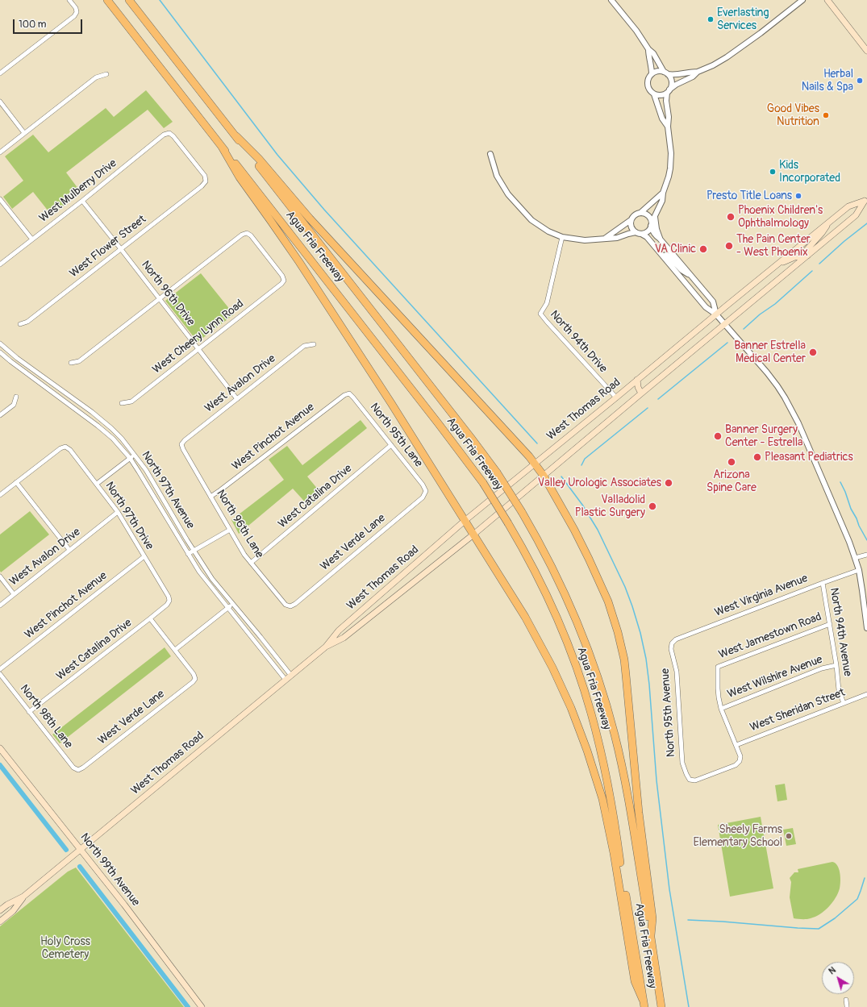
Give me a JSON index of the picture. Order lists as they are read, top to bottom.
{
  "streets": {
    "highway": ["Agua Fria Freeway"],
    "main road": ["West Thomas Road", "North 99th Avenue"],
    "street": [
      "West Mulberry Drive",
      "West Flower Street",
      "North 96th Drive",
      "West Cheery Lynn Road",
      "North 94th Drive",
      "West Avalon Drive",
      "North 95th Lane",
      "West Pinchot Avenue",
      "North 97th Avenue",
      "West Catalina Drive",
      "North 97th Drive",
      "North 96th Lane",
      "West Verde Lane",
      "West Virginia Avenue",
      "North 94th Avenue",
      "West Jamestown Road",
      "West Wilshire Avenue",
      "West Sheridan Street",
      "North 95th Avenue",
      "North 98th Lane"
    ]
  },
  "crossings": [
    ["West Mulberry Drive", "West Flower Street"],
    ["West Mulberry Drive", "North 96th Drive"],
    ["West Flower Street", "North 96th Drive"],
    ["North 96th Drive", "West Cheery Lynn Road"],
    ["North 96th Drive", "West Avalon Drive"],
    ["North 94th Drive", "West Thomas Road"],
    ["West Avalon Drive", "North 97th Drive"],
    ["West Avalon Drive", "North 96th Lane"],
    ["West Thomas Road", "North 97th Avenue"],
    ["West Thomas Road", "North 99th Avenue"],
    ["North 95th Lane", "West Pinchot Avenue"],
    ["North 95th Lane", "West Catalina Drive"],
    ["North 95th Lane", "West Verde Lane"],
    ["West Pinchot Avenue", "North 97th Drive"],
    ["West Pinchot Avenue", "North 96th Lane"],
    ["West Catalina Drive", "North 97th Drive"],
    ["West Catalina Drive", "North 96th Lane"],
    ["West Catalina Drive", "North 98th Lane"],
    ["North 96th Lane", "West Verde Lane"],
    ["West Verde Lane", "North 98th Lane"],
    ["West Virginia Avenue", "North 94th Avenue"],
    ["West Virginia Avenue", "North 95th Avenue"],
    ["North 94th Avenue", "West Jamestown Road"],
    ["North 94th Avenue", "West Wilshire Avenue"],
    ["North 94th Avenue", "West Sheridan Street"],
    ["West Jamestown Road", "West Wilshire Avenue"],
    ["West Sheridan Street", "North 95th Avenue"]
  ],
  "parks": ["Holy Cross Cemetery"],
  "places": [
    "Everlasting Services",
    "Herbal Nails & Spa",
    "Good Vibes Nutrition",
    "Kids Incorporated",
    "Presto Title Loans",
    "Phoenix Children's Ophthalmology",
    "The Pain Center - West Phoenix",
    "VA Clinic",
    "Banner Estrella Medical Center",
    "Banner Surgery Center - Estrella",
    "Pleasant Pediatrics",
    "Arizona Spine Care",
    "Valley Urologic Associates",
    "Valladolid Plastic Surgery",
    "Sheely Farms Elementary School"
  ],
  "scale_bar": "100 m",
  "north": "top left"
}
